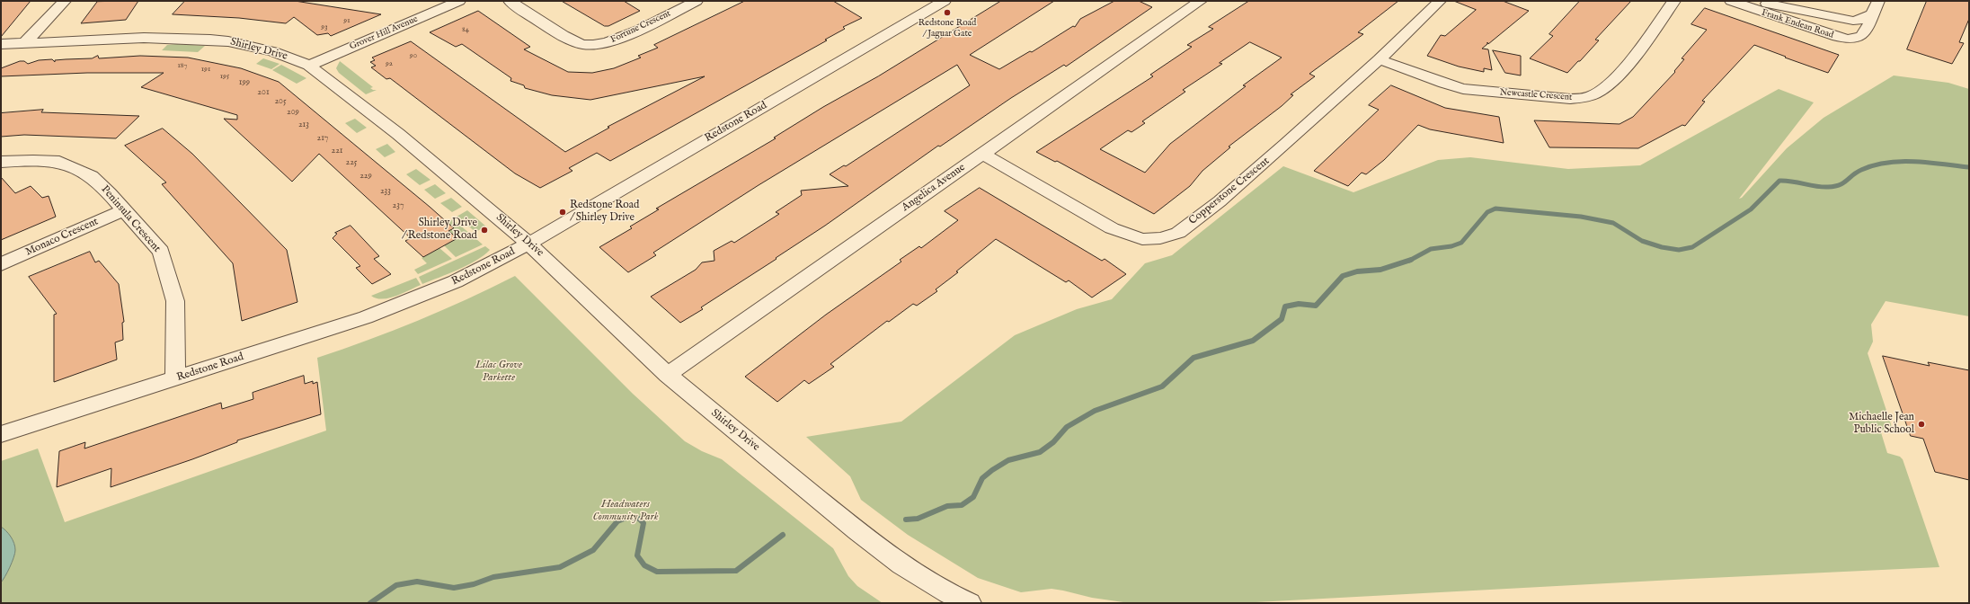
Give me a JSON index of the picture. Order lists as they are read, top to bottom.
{
  "streets": {
    "street": [
      "Frank Endean Road",
      "Fortune Crescent",
      "Grover Hill Avenue",
      "Shirley Drive",
      "Newcastle Crescent",
      "Redstone Road",
      "Angelica Avenue",
      "Copperstone Crescent",
      "Peninsula Crescent",
      "Monaco Crescent"
    ]
  },
  "crossings": [
    ["Grover Hill Avenue", "Shirley Drive"],
    ["Shirley Drive", "Redstone Road"],
    ["Shirley Drive", "Angelica Avenue"],
    ["Newcastle Crescent", "Copperstone Crescent"],
    ["Redstone Road", "Peninsula Crescent"],
    ["Angelica Avenue", "Copperstone Crescent"],
    ["Peninsula Crescent", "Monaco Crescent"]
  ],
  "parks": ["Lilac Grove Parkette", "Headwaters Community Park"],
  "places": [
    "Redstone Road / Jaguar Gate",
    "Redstone Road / Shirley Drive",
    "Shirley Drive / Redstone Road",
    "Michaelle Jean Public School"
  ],
  "house_numbers": [
    "91",
    "93",
    "84",
    "90",
    "92",
    "187",
    "191",
    "195",
    "199",
    "201",
    "205",
    "209",
    "213",
    "217",
    "221",
    "225",
    "229",
    "233",
    "237"
  ]
}
